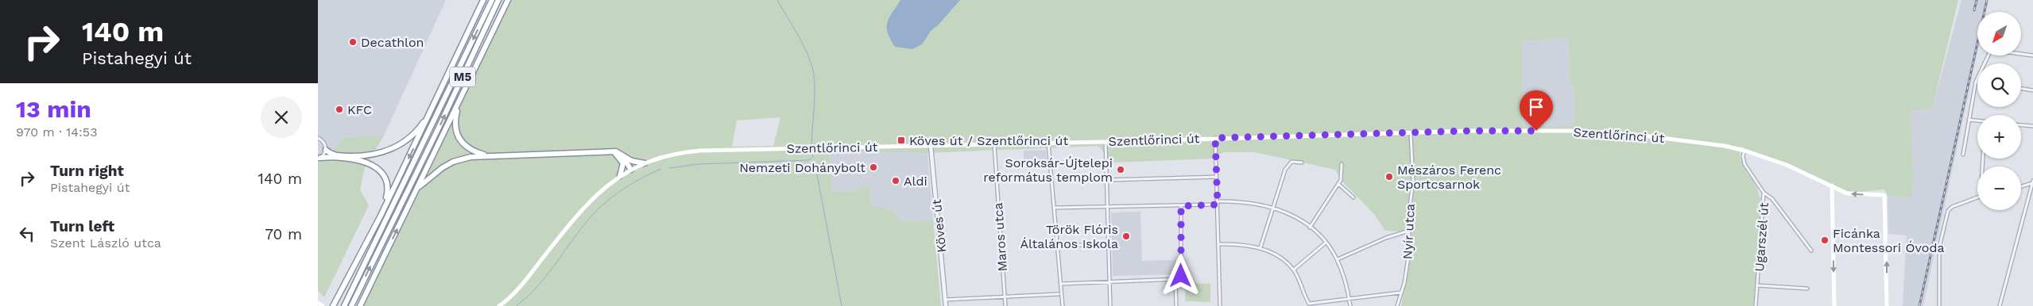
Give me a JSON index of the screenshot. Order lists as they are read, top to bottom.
{
  "streets": {
    "highway": ["M5"],
    "main road": ["Szentlőrinci út"],
    "street": [
      "Köves út",
      "Nyír utca",
      "Maros utca",
      "Ugarszél út"
    ]
  },
  "crossings": [
    ["Szentlőrinci út", "Köves út"],
    ["Szentlőrinci út", "Nyír utca"],
    ["Szentlőrinci út", "Maros utca"],
    ["Szentlőrinci út", "Ugarszél út"]
  ],
  "places": {
    "other": [
      "Decathlon",
      "KFC",
      "Nemzeti Dohánybolt",
      "Soroksár-Újtelepi református templom",
      "Mészáros Ferenc Sportcsarnok",
      "Aldi",
      "Török Flóris Általános Iskola",
      "Ficánka Montessori Óvoda"
    ],
    "transit": ["Köves út / Szentlőrinci út"]
  },
  "north": "bottom left",
  "page": {
    "turn": ["140 m", "Pistahegyi út"],
    "map_buttons": ["+", "−"],
    "heading": ["13 min", "970 m · 14:53"],
    "list": [
      {
        "name": "Turn right",
        "note": "Pistahegyi út",
        "value": "140 m"
      },
      {
        "name": "Turn left",
        "note": "Szent László utca",
        "value": "70 m"
      }
    ]
  }
}
